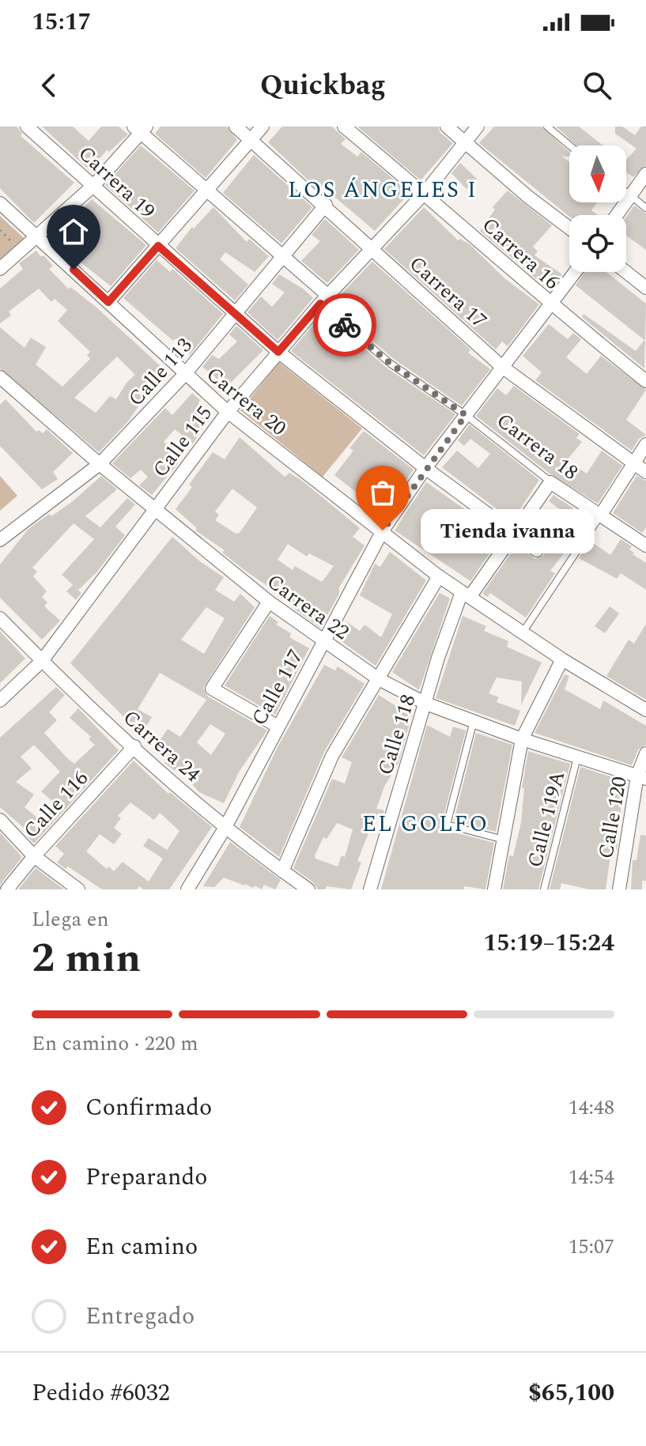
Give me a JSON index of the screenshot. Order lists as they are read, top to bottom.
{
  "streets": {
    "street": [
      "Carrera 19",
      "Carrera 16",
      "Carrera 17",
      "Calle 113",
      "Carrera 20",
      "Calle 115",
      "Carrera 18",
      "Carrera 22",
      "Calle 117",
      "Calle 118",
      "Carrera 24",
      "Calle 116",
      "Calle 120"
    ],
    "lane": ["Calle 119A"]
  },
  "crossings": [
    ["Carrera 19", "Calle 113"],
    ["Carrera 19", "Calle 115"],
    ["Carrera 19", "Calle 117"],
    ["Carrera 19", "Calle 118"],
    ["Carrera 16", "Calle 115"],
    ["Carrera 16", "Calle 117"],
    ["Carrera 17", "Calle 113"],
    ["Carrera 17", "Calle 115"],
    ["Carrera 17", "Calle 117"],
    ["Calle 113", "Carrera 20"],
    ["Calle 113", "Carrera 22"],
    ["Carrera 20", "Calle 115"],
    ["Carrera 20", "Calle 117"],
    ["Carrera 20", "Calle 118"],
    ["Calle 115", "Carrera 18"],
    ["Calle 115", "Carrera 22"],
    ["Calle 115", "Carrera 24"],
    ["Carrera 18", "Calle 117"],
    ["Carrera 18", "Calle 118"],
    ["Carrera 22", "Calle 117"],
    ["Carrera 22", "Calle 118"],
    ["Carrera 22", "Calle 120"],
    ["Carrera 22", "Calle 119A"],
    ["Calle 117", "Carrera 24"],
    ["Carrera 24", "Calle 116"]
  ],
  "districts": ["LOS ÁNGELES I", "EL GOLFO"],
  "places": ["Tienda ivanna"],
  "north": "bottom",
  "page": {
    "status": "15:17",
    "header": "Quickbag",
    "bubble": "Tienda ivanna",
    "heading": ["2 min", "Llega en", "15:19–15:24"],
    "panel": ["Pedido #6032", "$65,100"],
    "bar": "En camino · 220 m",
    "list": [
      ["Confirmado", "14:48"],
      ["Preparando", "14:54"],
      ["En camino", "15:07"],
      "Entregado"
    ]
  }
}
